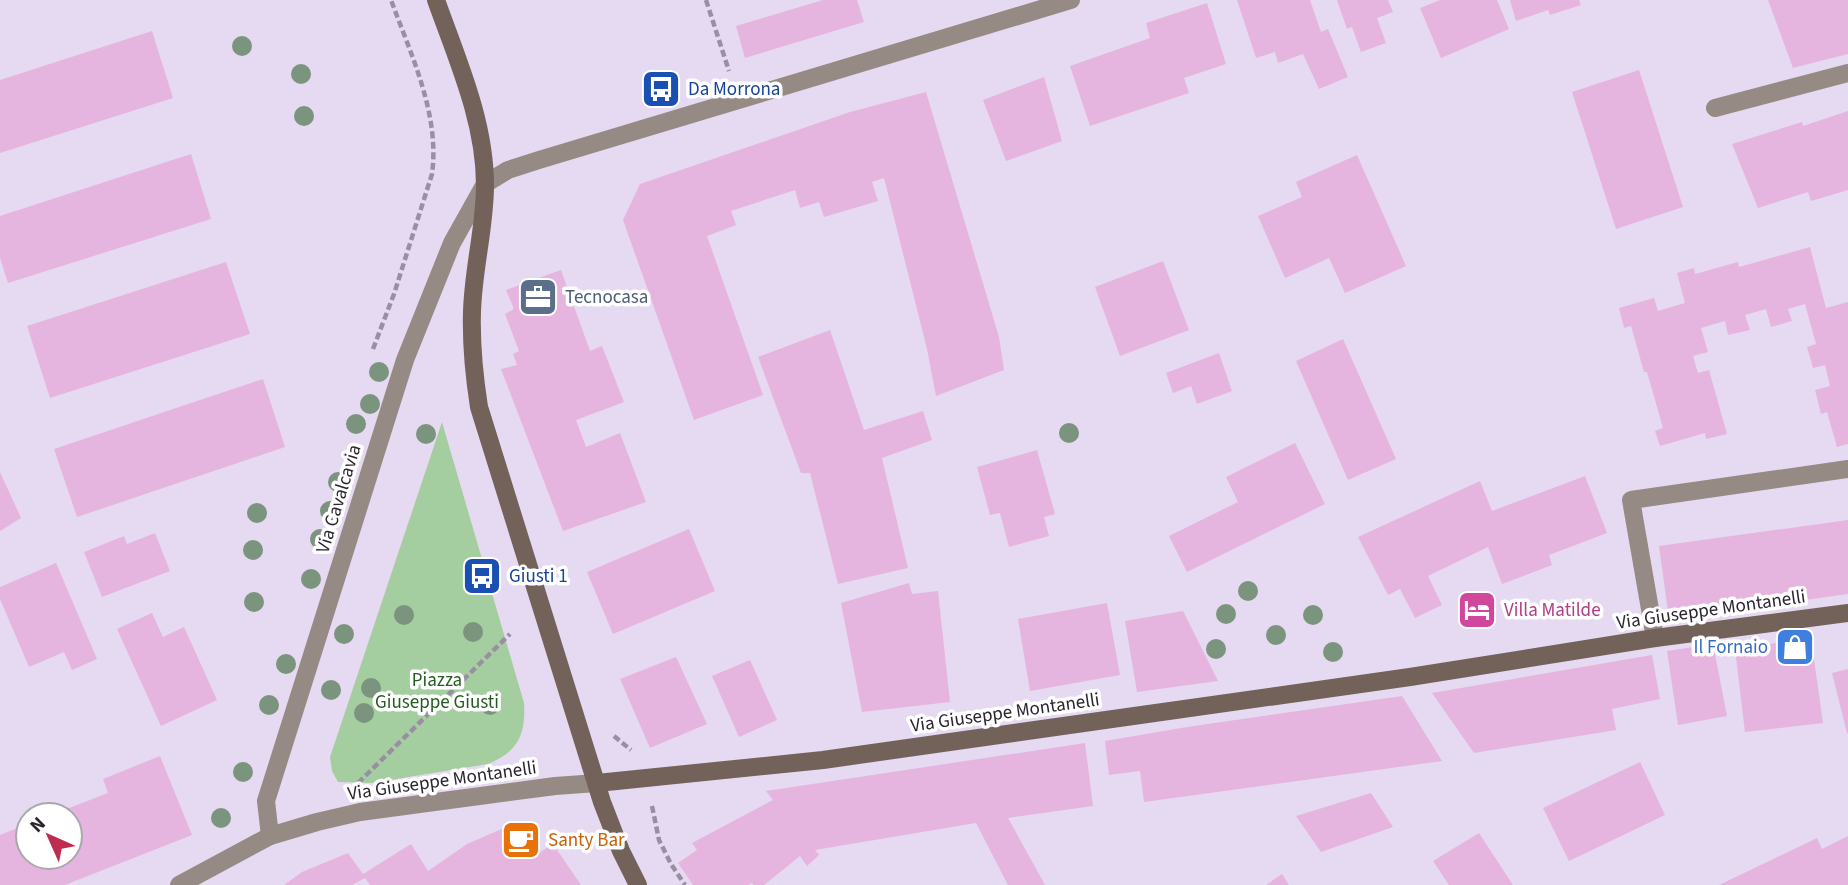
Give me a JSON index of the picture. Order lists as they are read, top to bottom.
{
  "streets": {
    "street": ["Via Cavalcavia", "Via Giuseppe Montanelli"]
  },
  "crossings": [
    ["Via Cavalcavia", "Via Giuseppe Montanelli"]
  ],
  "parks": ["Piazza Giuseppe Giusti"],
  "places": {
    "bus stop": ["Da Morrona", "Giusti 1"],
    "office": ["Tecnocasa"],
    "hotel": ["Villa Matilde"],
    "shop": ["Il Fornaio"],
    "cafe": ["Santy Bar"]
  },
  "north": "top left"
}
